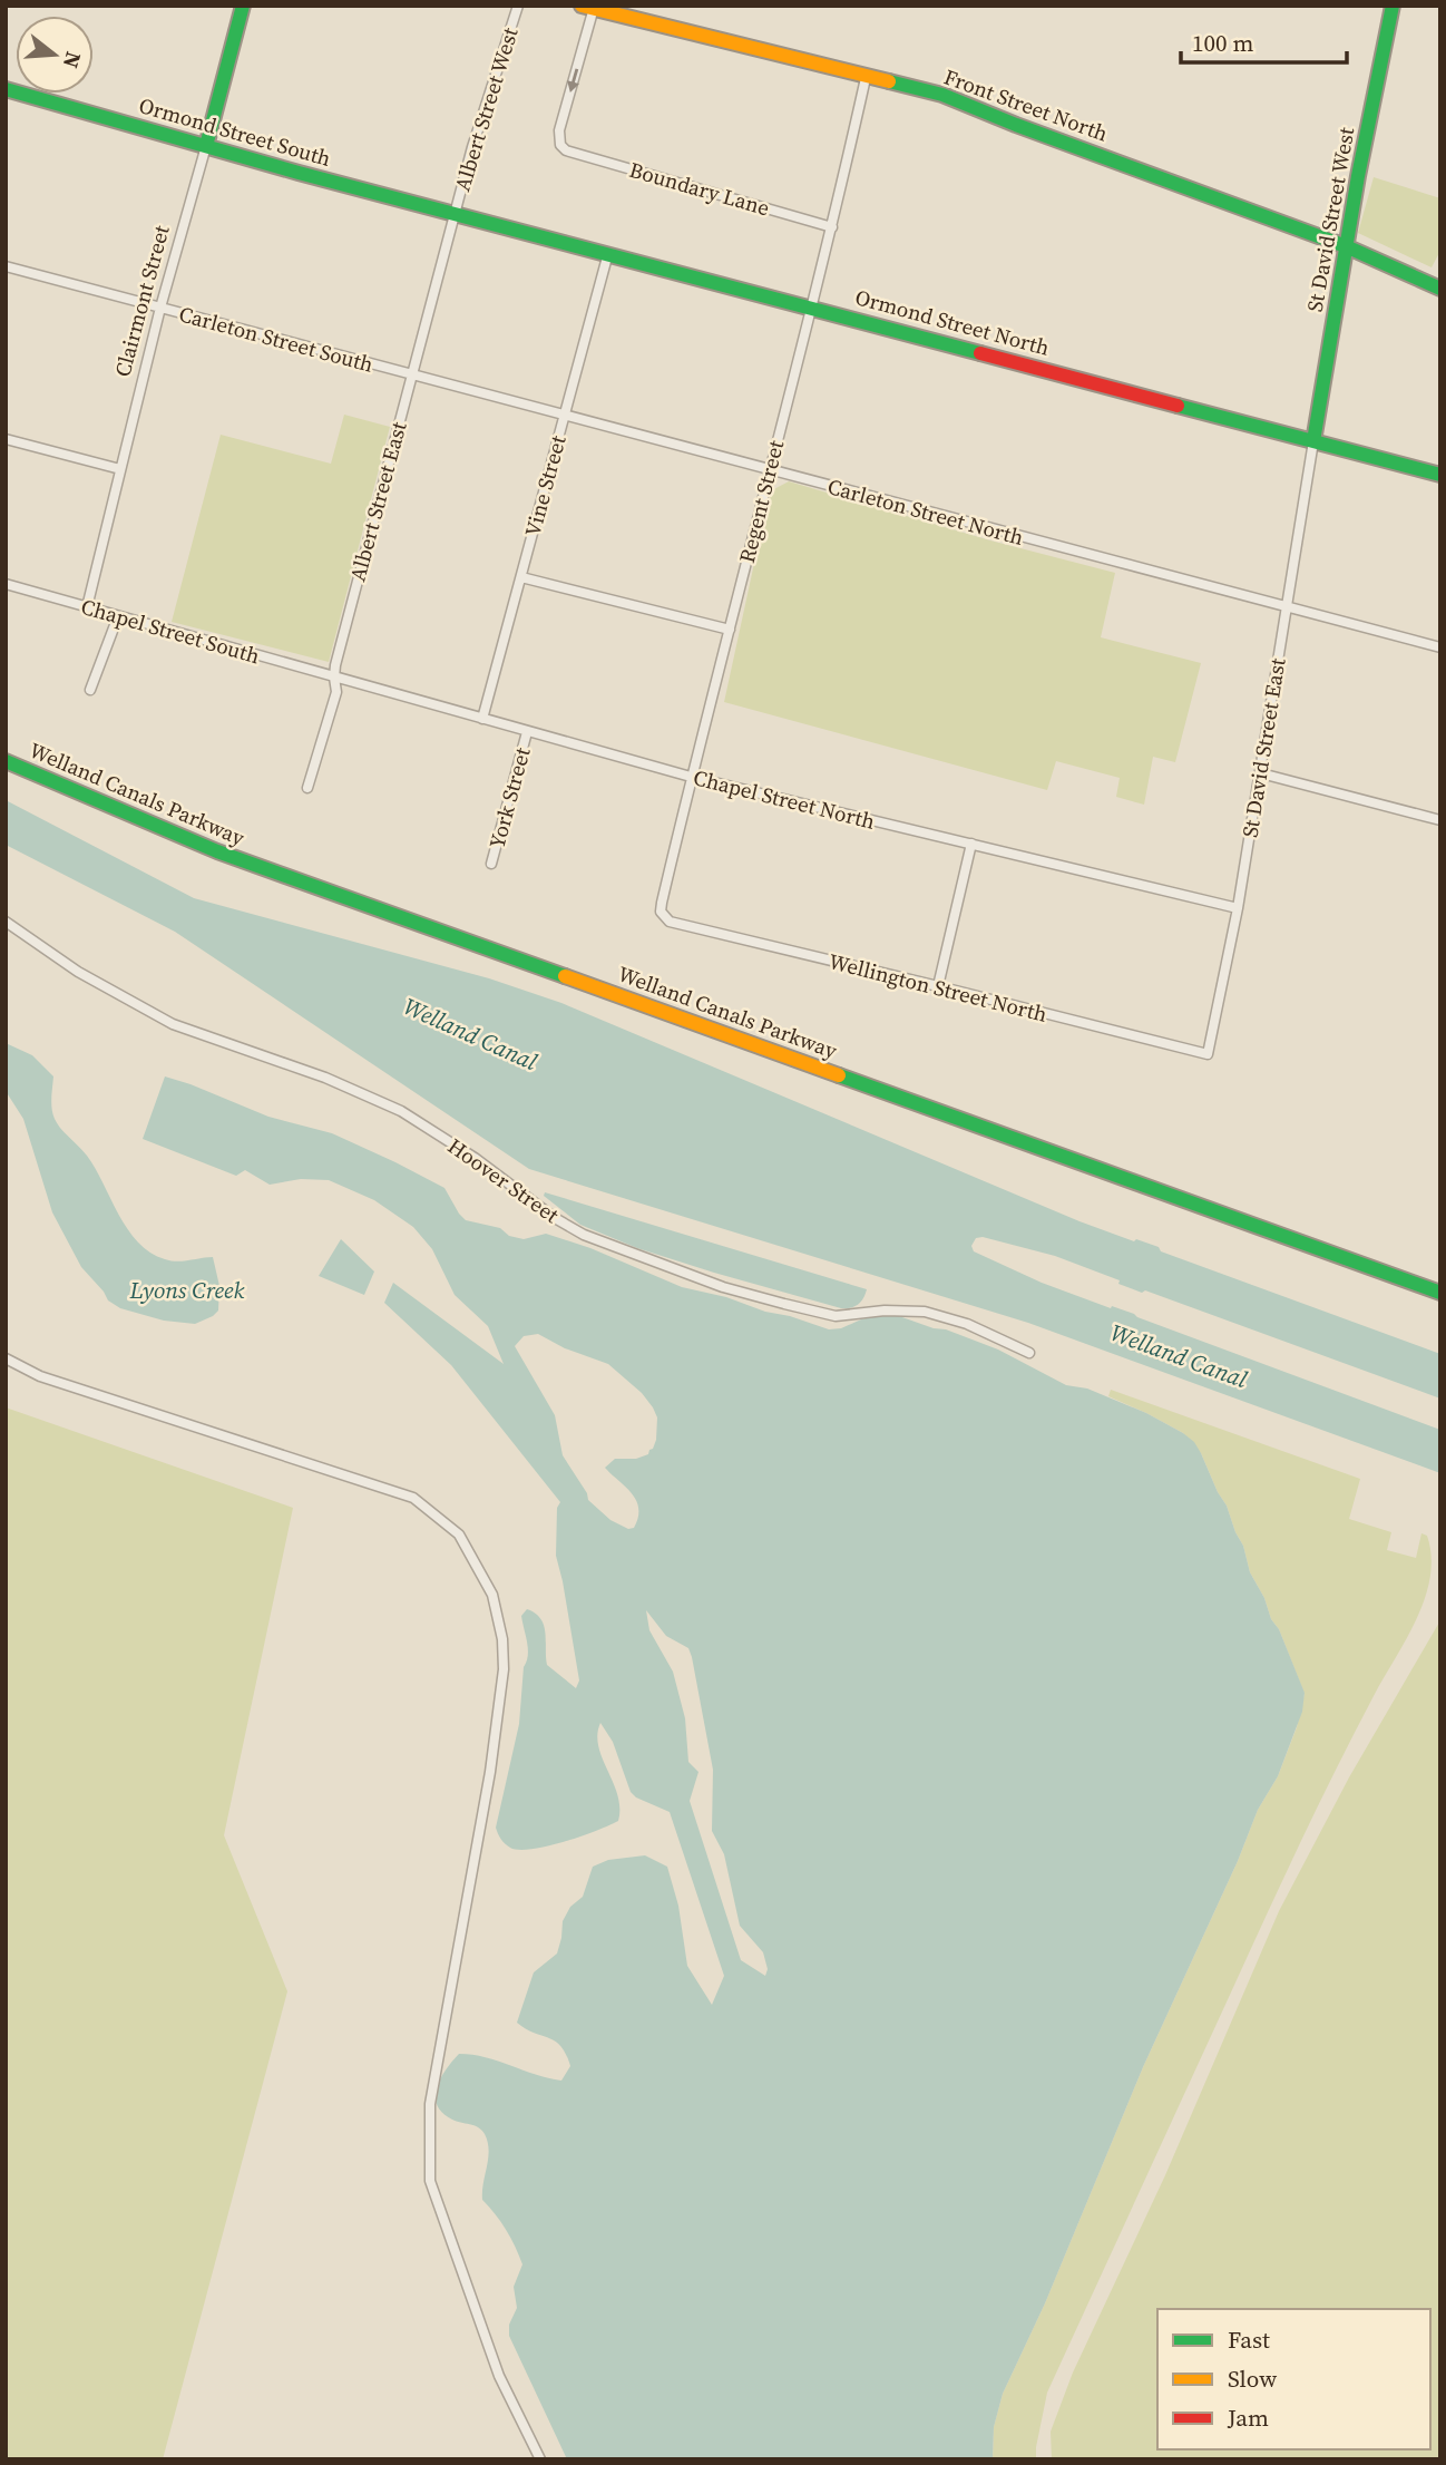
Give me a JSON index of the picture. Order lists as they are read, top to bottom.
{
  "streets": {
    "street": [
      "Front Street North",
      "Albert Street West",
      "Ormond Street South",
      "Boundary Lane",
      "St David Street West",
      "Clairmont Street",
      "Ormond Street North",
      "Carleton Street South",
      "Vine Street",
      "Albert Street East",
      "Regent Street",
      "Carleton Street North",
      "Chapel Street South",
      "St David Street East",
      "Welland Canals Parkway",
      "York Street",
      "Chapel Street North",
      "Wellington Street North",
      "Hoover Street"
    ]
  },
  "crossings": [
    ["Front Street North", "Boundary Lane"],
    ["Front Street North", "St David Street West"],
    ["Front Street North", "Regent Street"],
    ["Albert Street West", "Ormond Street South"],
    ["Albert Street West", "Ormond Street North"],
    ["Albert Street West", "Albert Street East"],
    ["Ormond Street South", "Clairmont Street"],
    ["Ormond Street South", "Ormond Street North"],
    ["Ormond Street South", "Albert Street East"],
    ["Boundary Lane", "Regent Street"],
    ["St David Street West", "Ormond Street North"],
    ["St David Street West", "St David Street East"],
    ["Clairmont Street", "Carleton Street South"],
    ["Clairmont Street", "Chapel Street South"],
    ["Ormond Street North", "Vine Street"],
    ["Ormond Street North", "Albert Street East"],
    ["Ormond Street North", "Regent Street"],
    ["Ormond Street North", "St David Street East"],
    ["Carleton Street South", "Albert Street East"],
    ["Carleton Street South", "Carleton Street North"],
    ["Vine Street", "Carleton Street North"],
    ["Vine Street", "Chapel Street North"],
    ["Albert Street East", "Carleton Street North"],
    ["Albert Street East", "Chapel Street South"],
    ["Albert Street East", "Chapel Street North"],
    ["Regent Street", "Carleton Street North"],
    ["Regent Street", "Chapel Street North"],
    ["Regent Street", "Wellington Street North"],
    ["Carleton Street North", "St David Street East"],
    ["Chapel Street South", "Chapel Street North"],
    ["St David Street East", "Chapel Street North"],
    ["St David Street East", "Wellington Street North"],
    ["York Street", "Chapel Street North"]
  ],
  "water": ["Welland Canal", "Lyons Creek"],
  "legend": ["Fast", "Slow", "Jam"],
  "scale_bar": "100 m",
  "north": "right"
}
